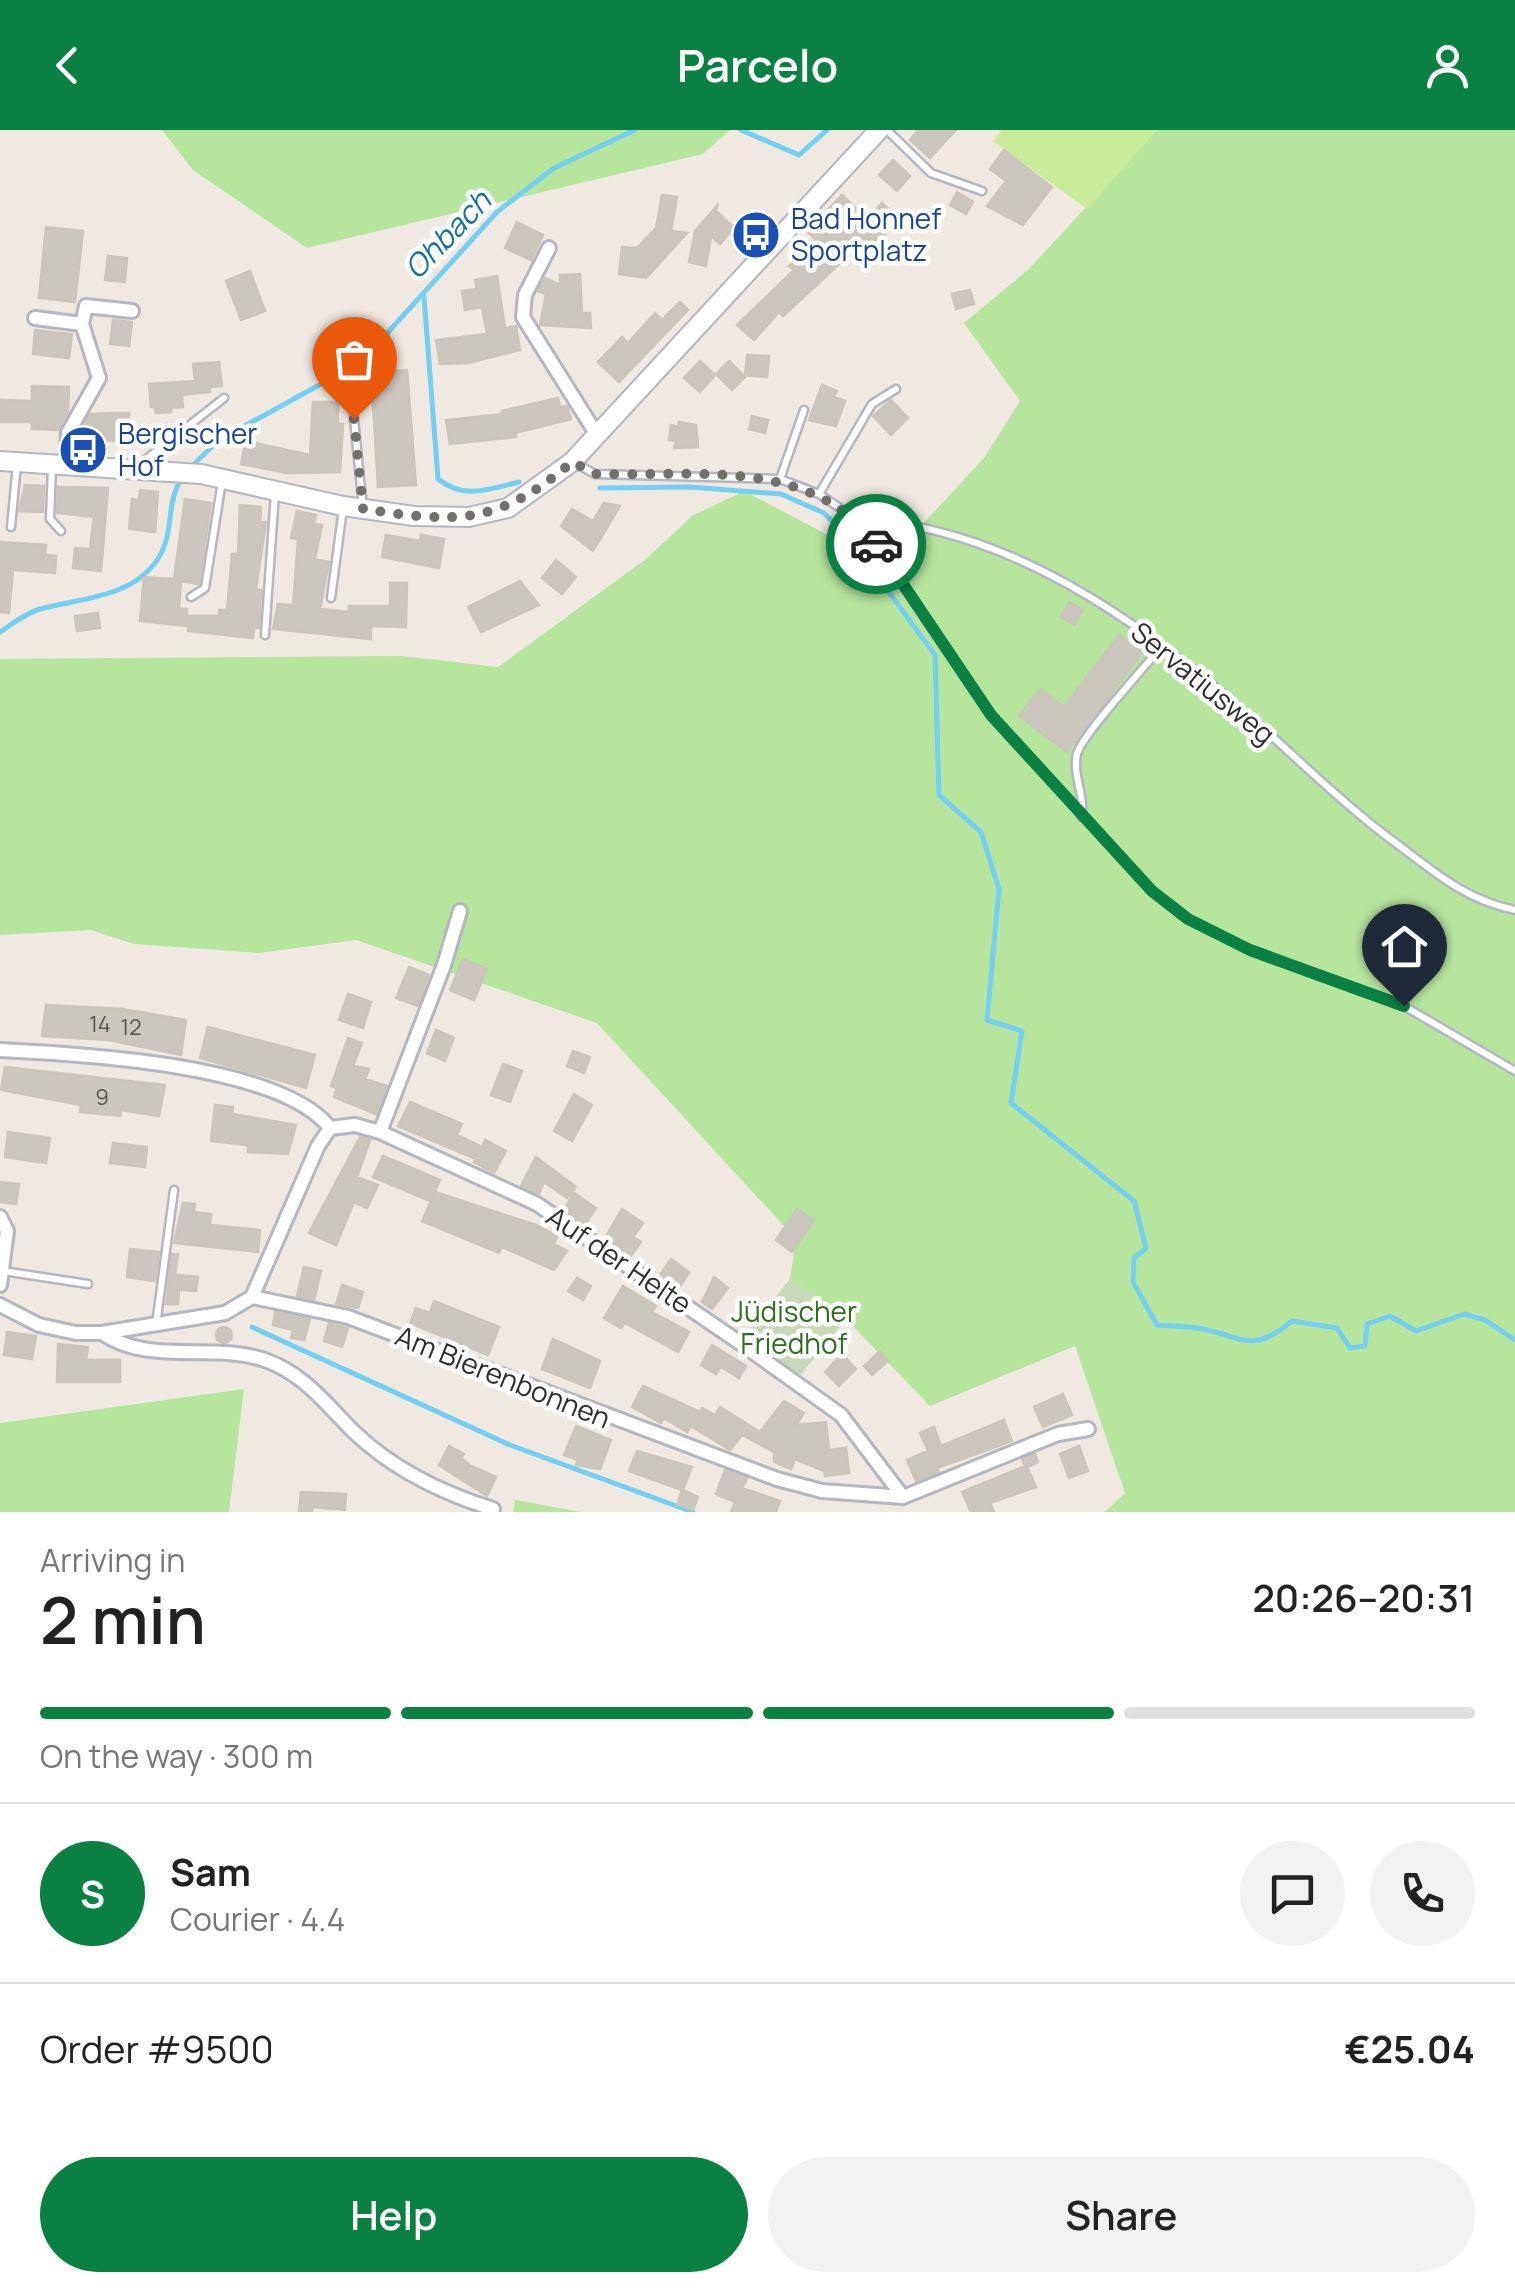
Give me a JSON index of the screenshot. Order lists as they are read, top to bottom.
{
  "streets": {
    "street": ["Auf der Helte", "Am Bierenbonnen"],
    "lane": ["Servatiusweg"]
  },
  "crossings": [
    ["Auf der Helte", "Am Bierenbonnen"]
  ],
  "water": ["Ohbach"],
  "parks": ["Jüdischer Friedhof"],
  "places": {
    "bus stop": ["Bad Honnef Sportplatz", "Bergischer Hof"]
  },
  "house_numbers": ["14", "12", "9"],
  "page": {
    "header": "Parcelo",
    "heading": ["2 min", "Arriving in", "20:26–20:31"],
    "panel": [
      "Sam",
      "Courier · 4.4",
      "Order #9500",
      "€25.04"
    ],
    "bar": "On the way · 300 m",
    "round": "S",
    "buttons": ["Help", "Share"]
  }
}
